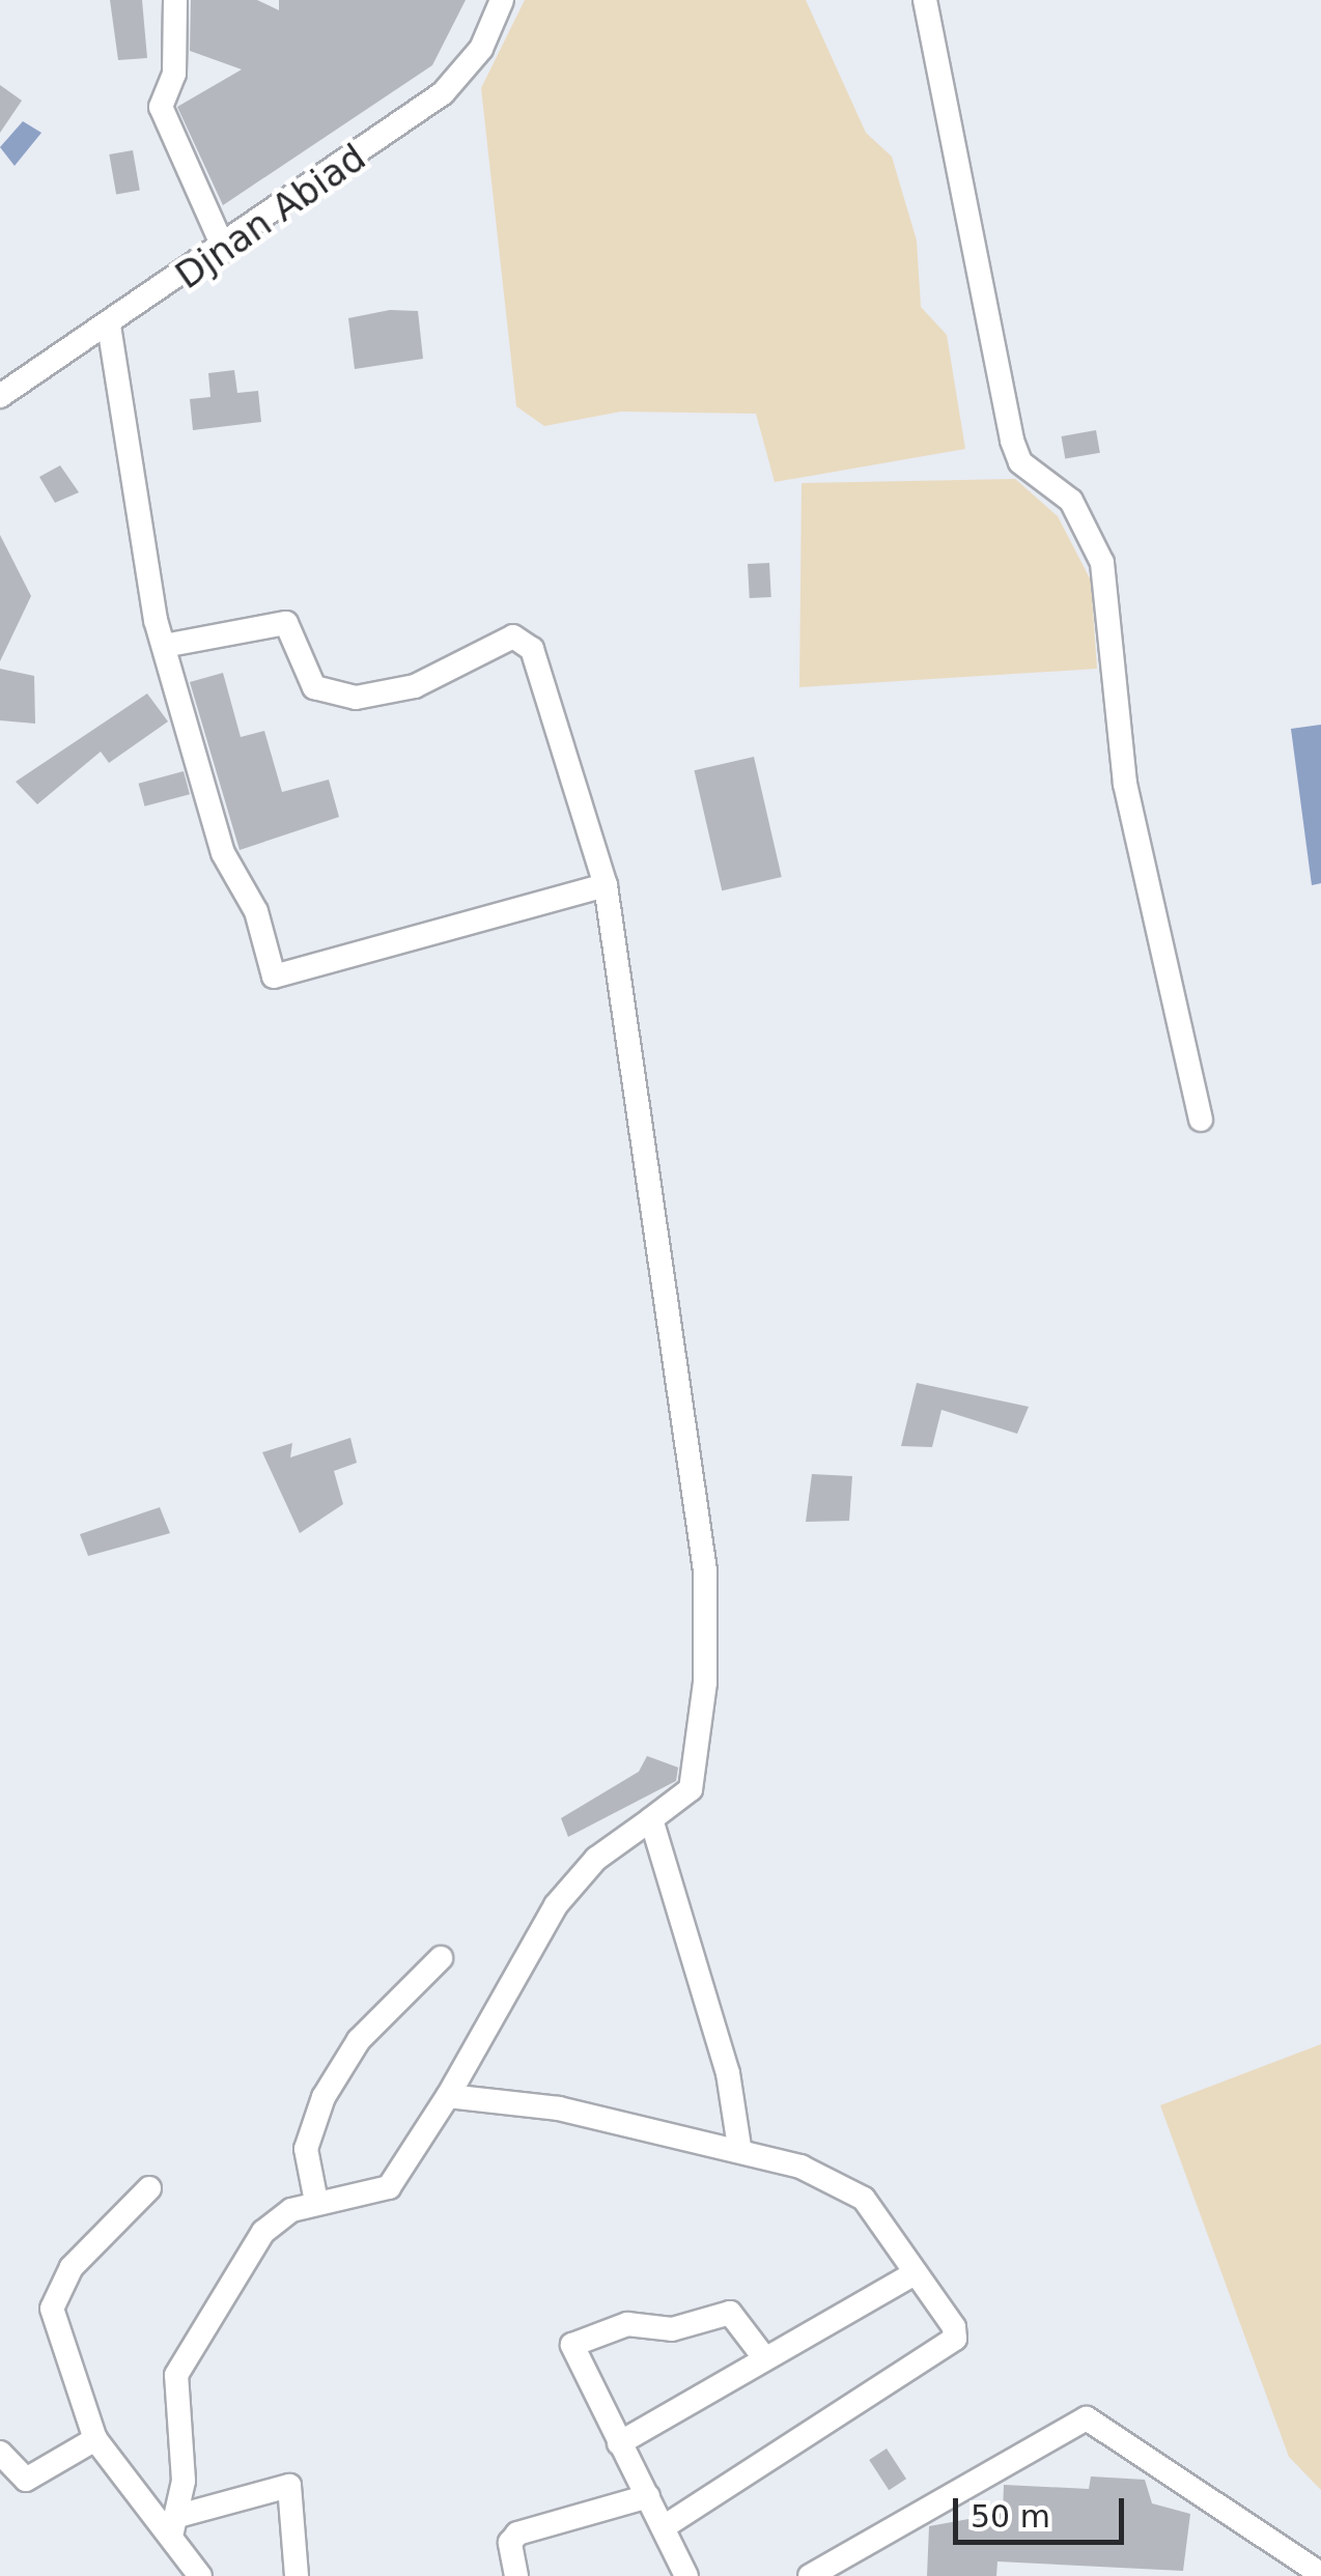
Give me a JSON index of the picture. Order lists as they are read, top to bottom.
{
  "streets": {
    "street": ["Djnan Abiad"]
  },
  "scale_bar": "50 m"
}
